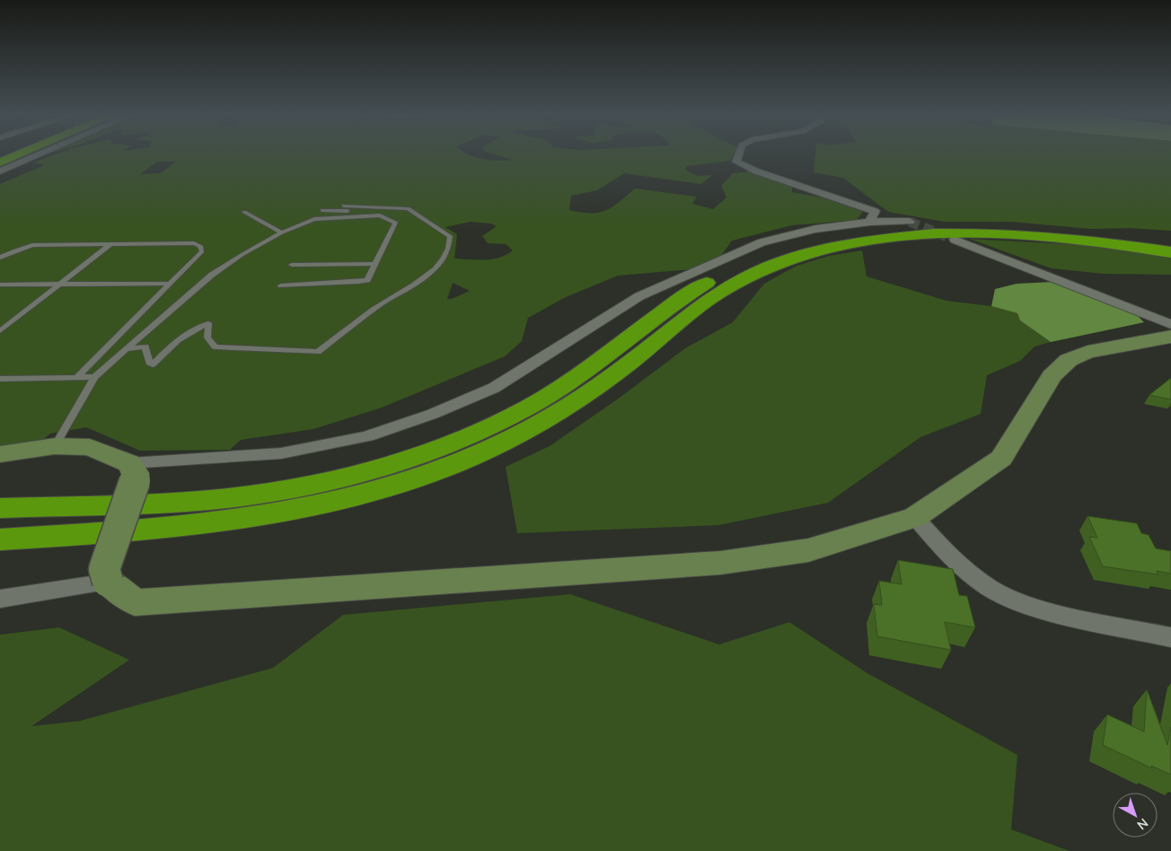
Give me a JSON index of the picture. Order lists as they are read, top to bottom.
{
  "north": "bottom right"
}
